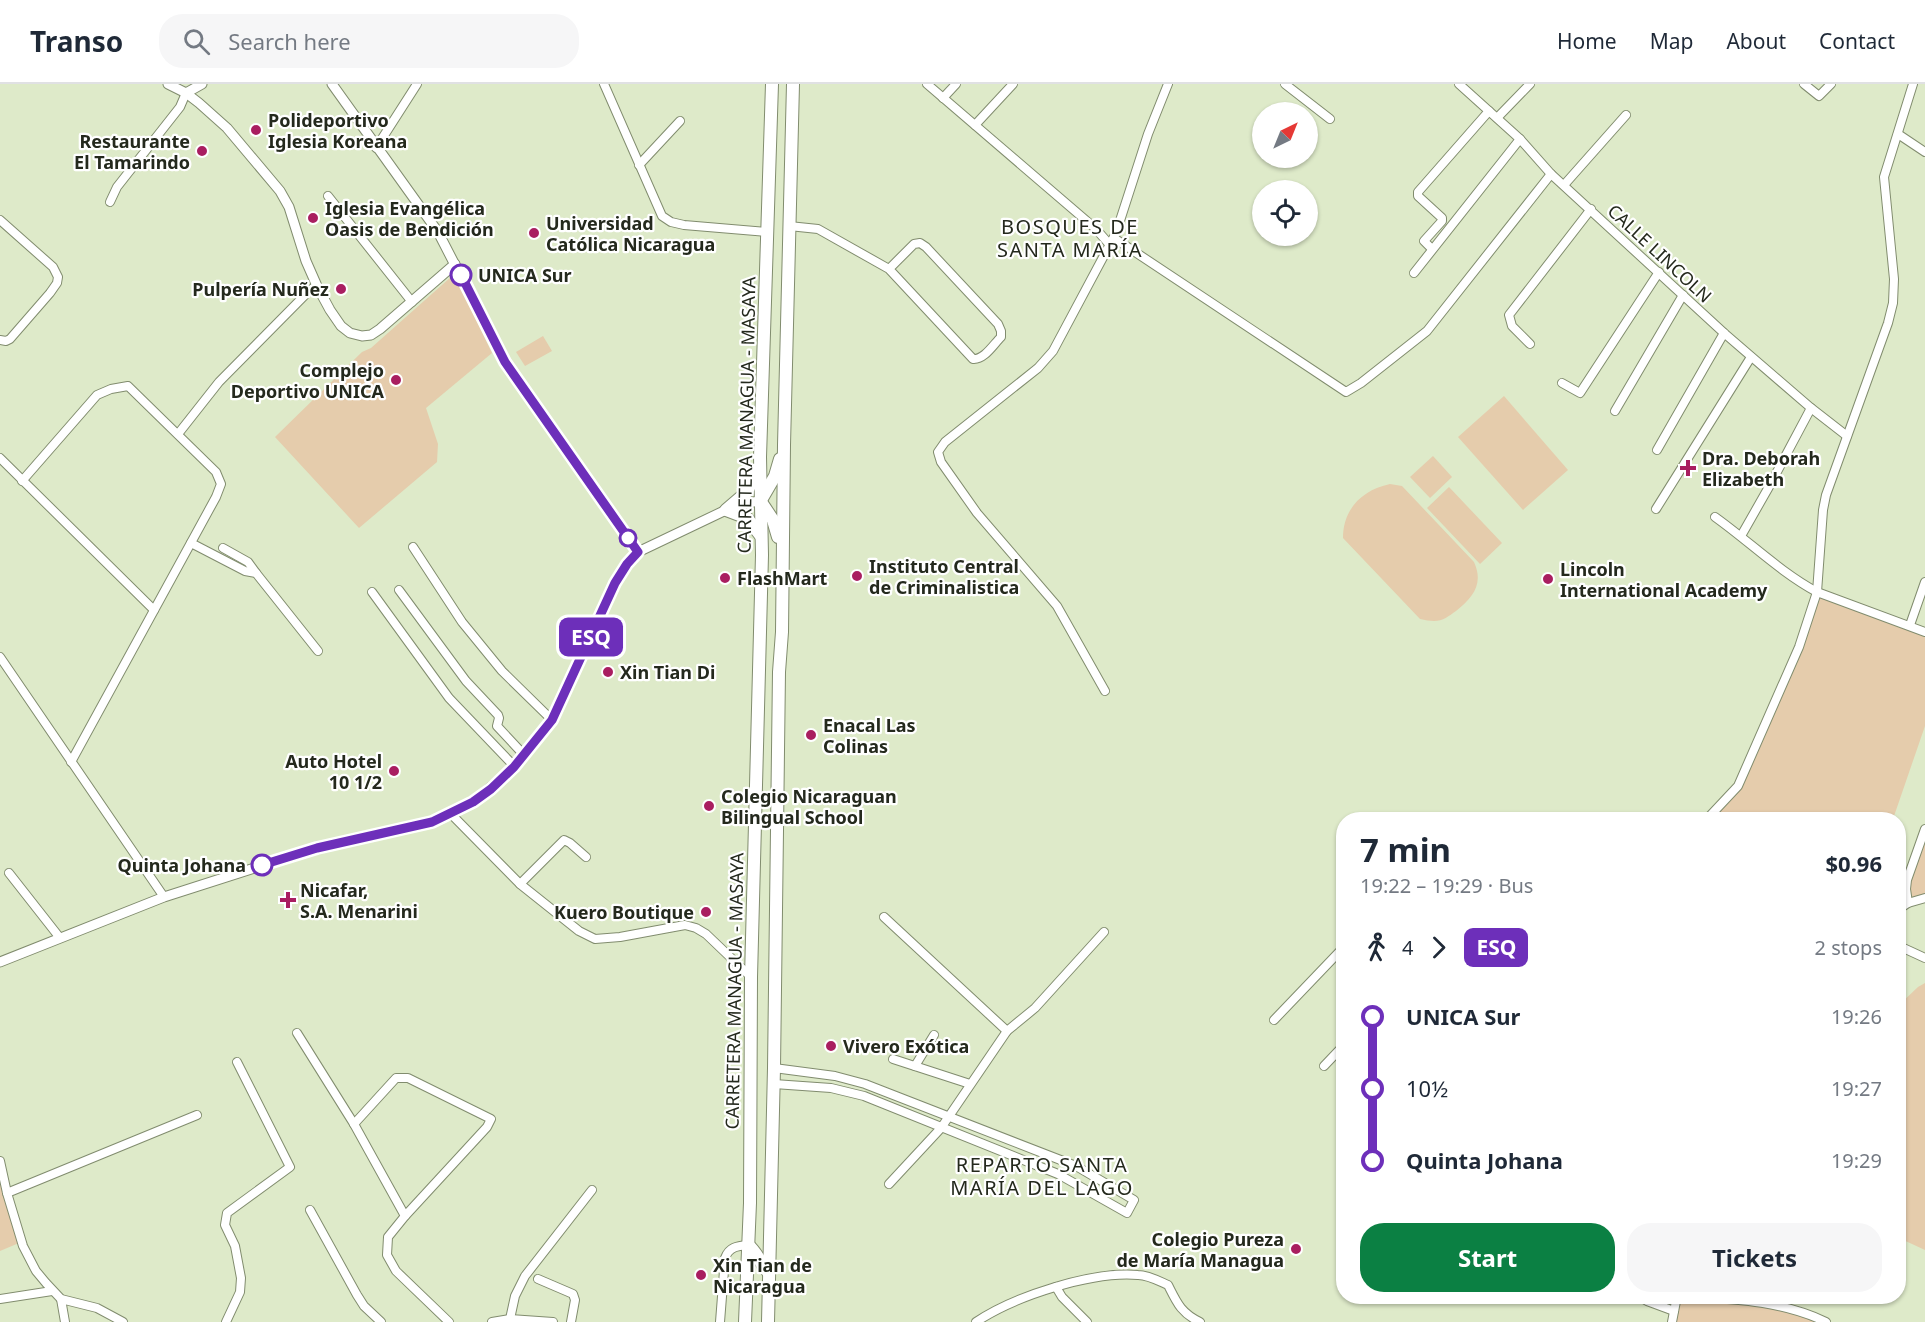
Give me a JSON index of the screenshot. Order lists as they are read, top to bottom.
{
  "streets": {
    "highway": ["CARRETERA MANAGUA - MASAYA"],
    "street": ["CALLE LINCOLN"]
  },
  "districts": ["BOSQUES DE SANTA MARÍA", "REPARTO SANTA MARÍA DEL LAGO"],
  "places": {
    "other": [
      "Polideportivo Iglesia Koreana",
      "Restaurante El Tamarindo",
      "Iglesia Evangélica Oasis de Bendición",
      "Universidad Católica Nicaragua",
      "UNICA Sur",
      "Pulpería Nuñez",
      "Complejo Deportivo UNICA",
      "Instituto Central de Criminalistica",
      "FlashMart",
      "Lincoln International Academy",
      "Xin Tian Di",
      "Enacal Las Colinas",
      "Auto Hotel 10 1/2",
      "Colegio Nicaraguan Bilingual School",
      "Quinta Johana",
      "Kuero Boutique",
      "Vivero Exótica",
      "Colegio Pureza de María Managua",
      "Xin Tian de Nicaragua"
    ],
    "health": ["Dra. Deborah Elizabeth", "Nicafar, S.A. Menarini"]
  },
  "lines": ["bus line ESQ"],
  "north": "top right",
  "page": {
    "header": "Transo",
    "search": "Search here",
    "nav": [
      "Home",
      "Map",
      "About",
      "Contact"
    ],
    "on_map": "ESQ",
    "heading": ["7 min", "19:22 – 19:29 · Bus", "$0.96"],
    "legs": ["4", "ESQ", "2 stops"],
    "list": [
      {
        "name": "UNICA Sur",
        "value": "19:26"
      },
      {
        "name": "10½",
        "value": "19:27"
      },
      {
        "name": "Quinta Johana",
        "value": "19:29"
      }
    ],
    "buttons": ["Start", "Tickets"]
  }
}
